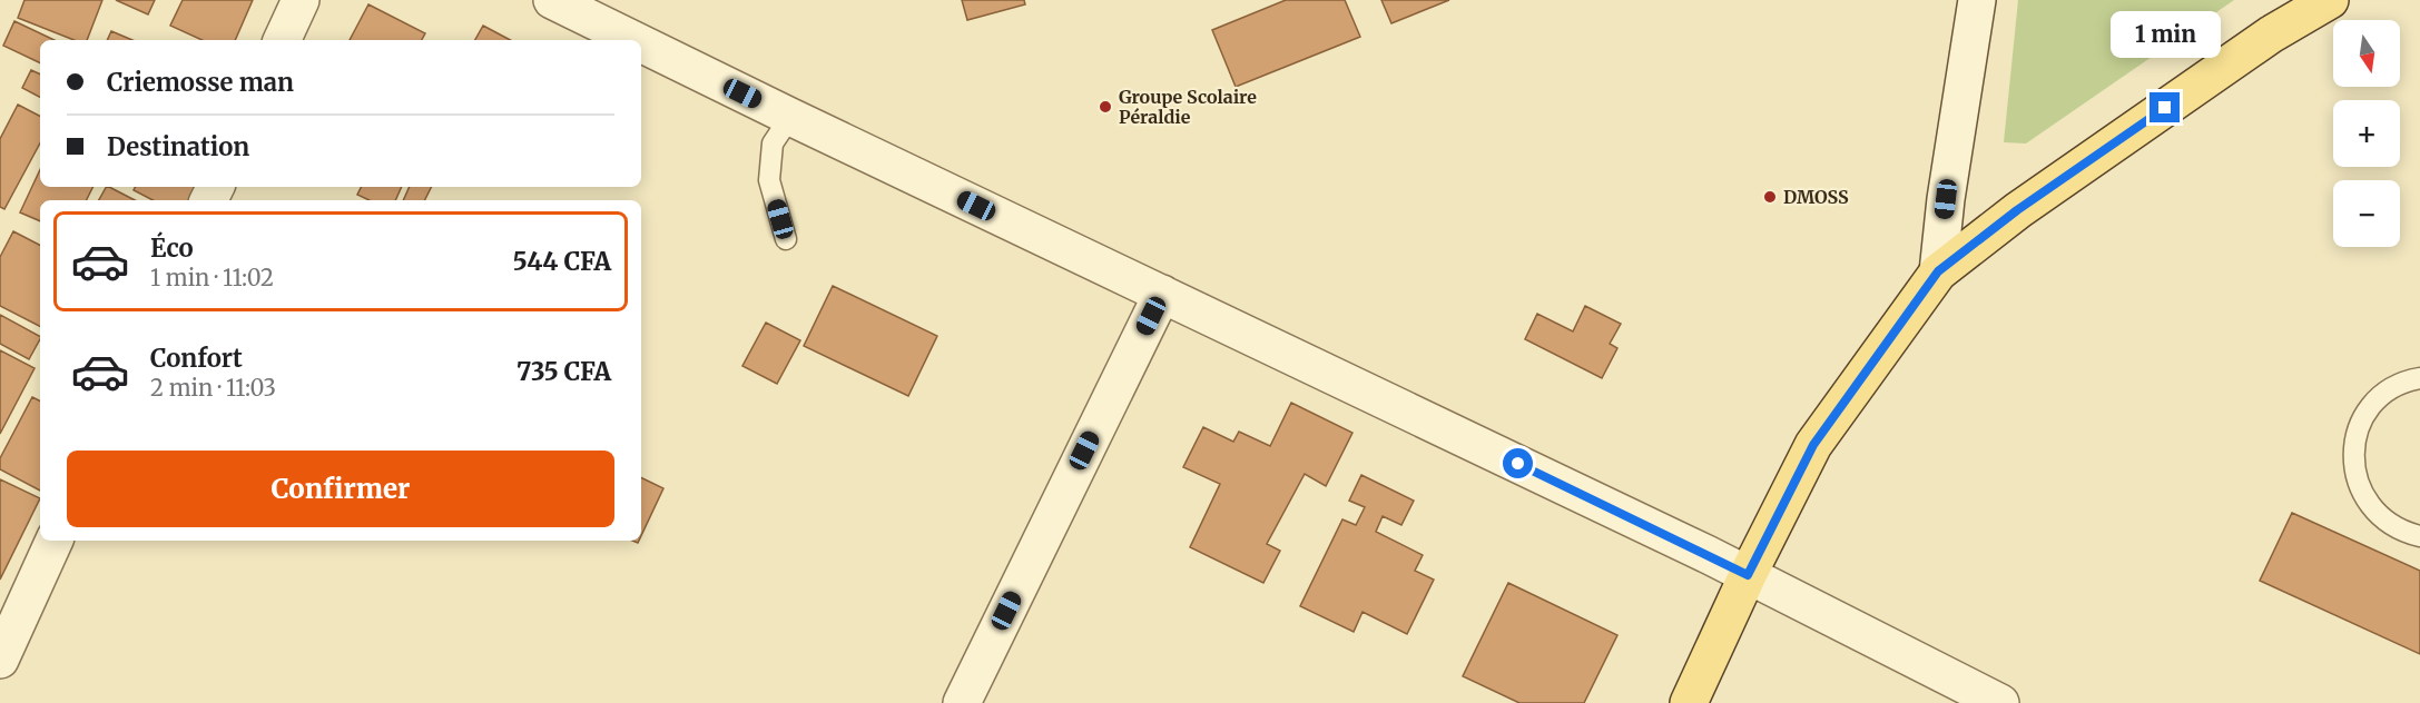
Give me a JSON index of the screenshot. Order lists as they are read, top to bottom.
{
  "places": ["Groupe Scolaire Péraldie", "DMOSS"],
  "north": "bottom",
  "page": {
    "bubble": "1 min",
    "map_buttons": ["+", "−"],
    "banner": ["Criemosse man", "Destination"],
    "list": [
      {
        "name": "Éco",
        "note": "1 min · 11:02",
        "value": "544 CFA"
      },
      {
        "name": "Confort",
        "note": "2 min · 11:03",
        "value": "735 CFA"
      }
    ],
    "buttons": "Confirmer"
  }
}
